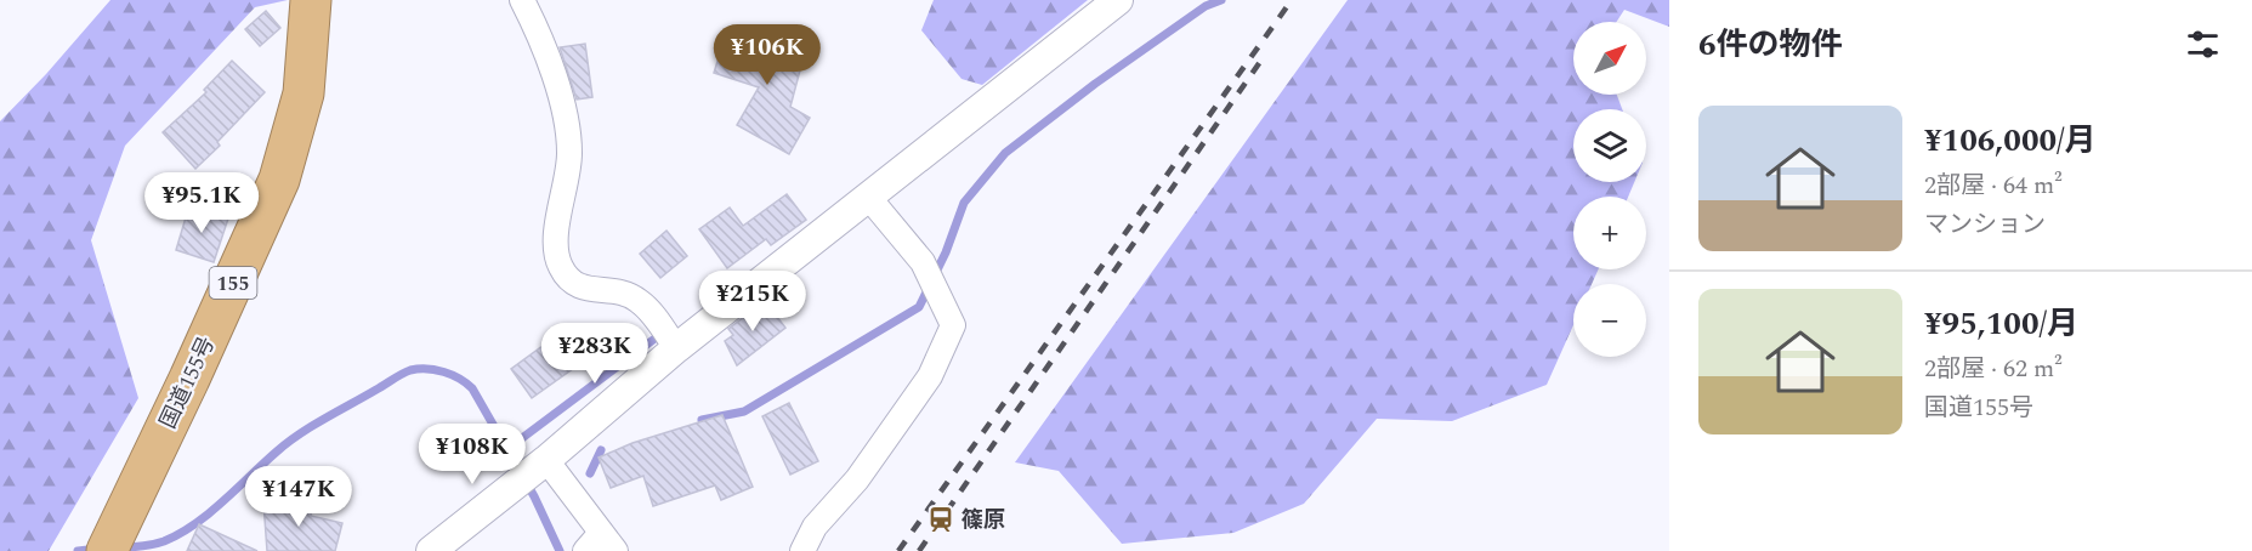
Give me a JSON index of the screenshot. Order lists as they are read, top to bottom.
{
  "streets": {
    "highway": ["155", "国道155号"]
  },
  "places": {
    "station": ["篠原"]
  },
  "north": "top right",
  "page": {
    "heading": "6件の物件",
    "map_buttons": ["+", "−"],
    "price": [
      "¥106K",
      "¥95.1K",
      "¥215K",
      "¥283K",
      "¥108K",
      "¥147K"
    ],
    "list": [
      {
        "name": "¥106,000/月",
        "note": "2部屋 · 64 m² · マンション"
      },
      {
        "name": "¥95,100/月",
        "note": "2部屋 · 62 m² · 国道155号"
      }
    ]
  }
}
